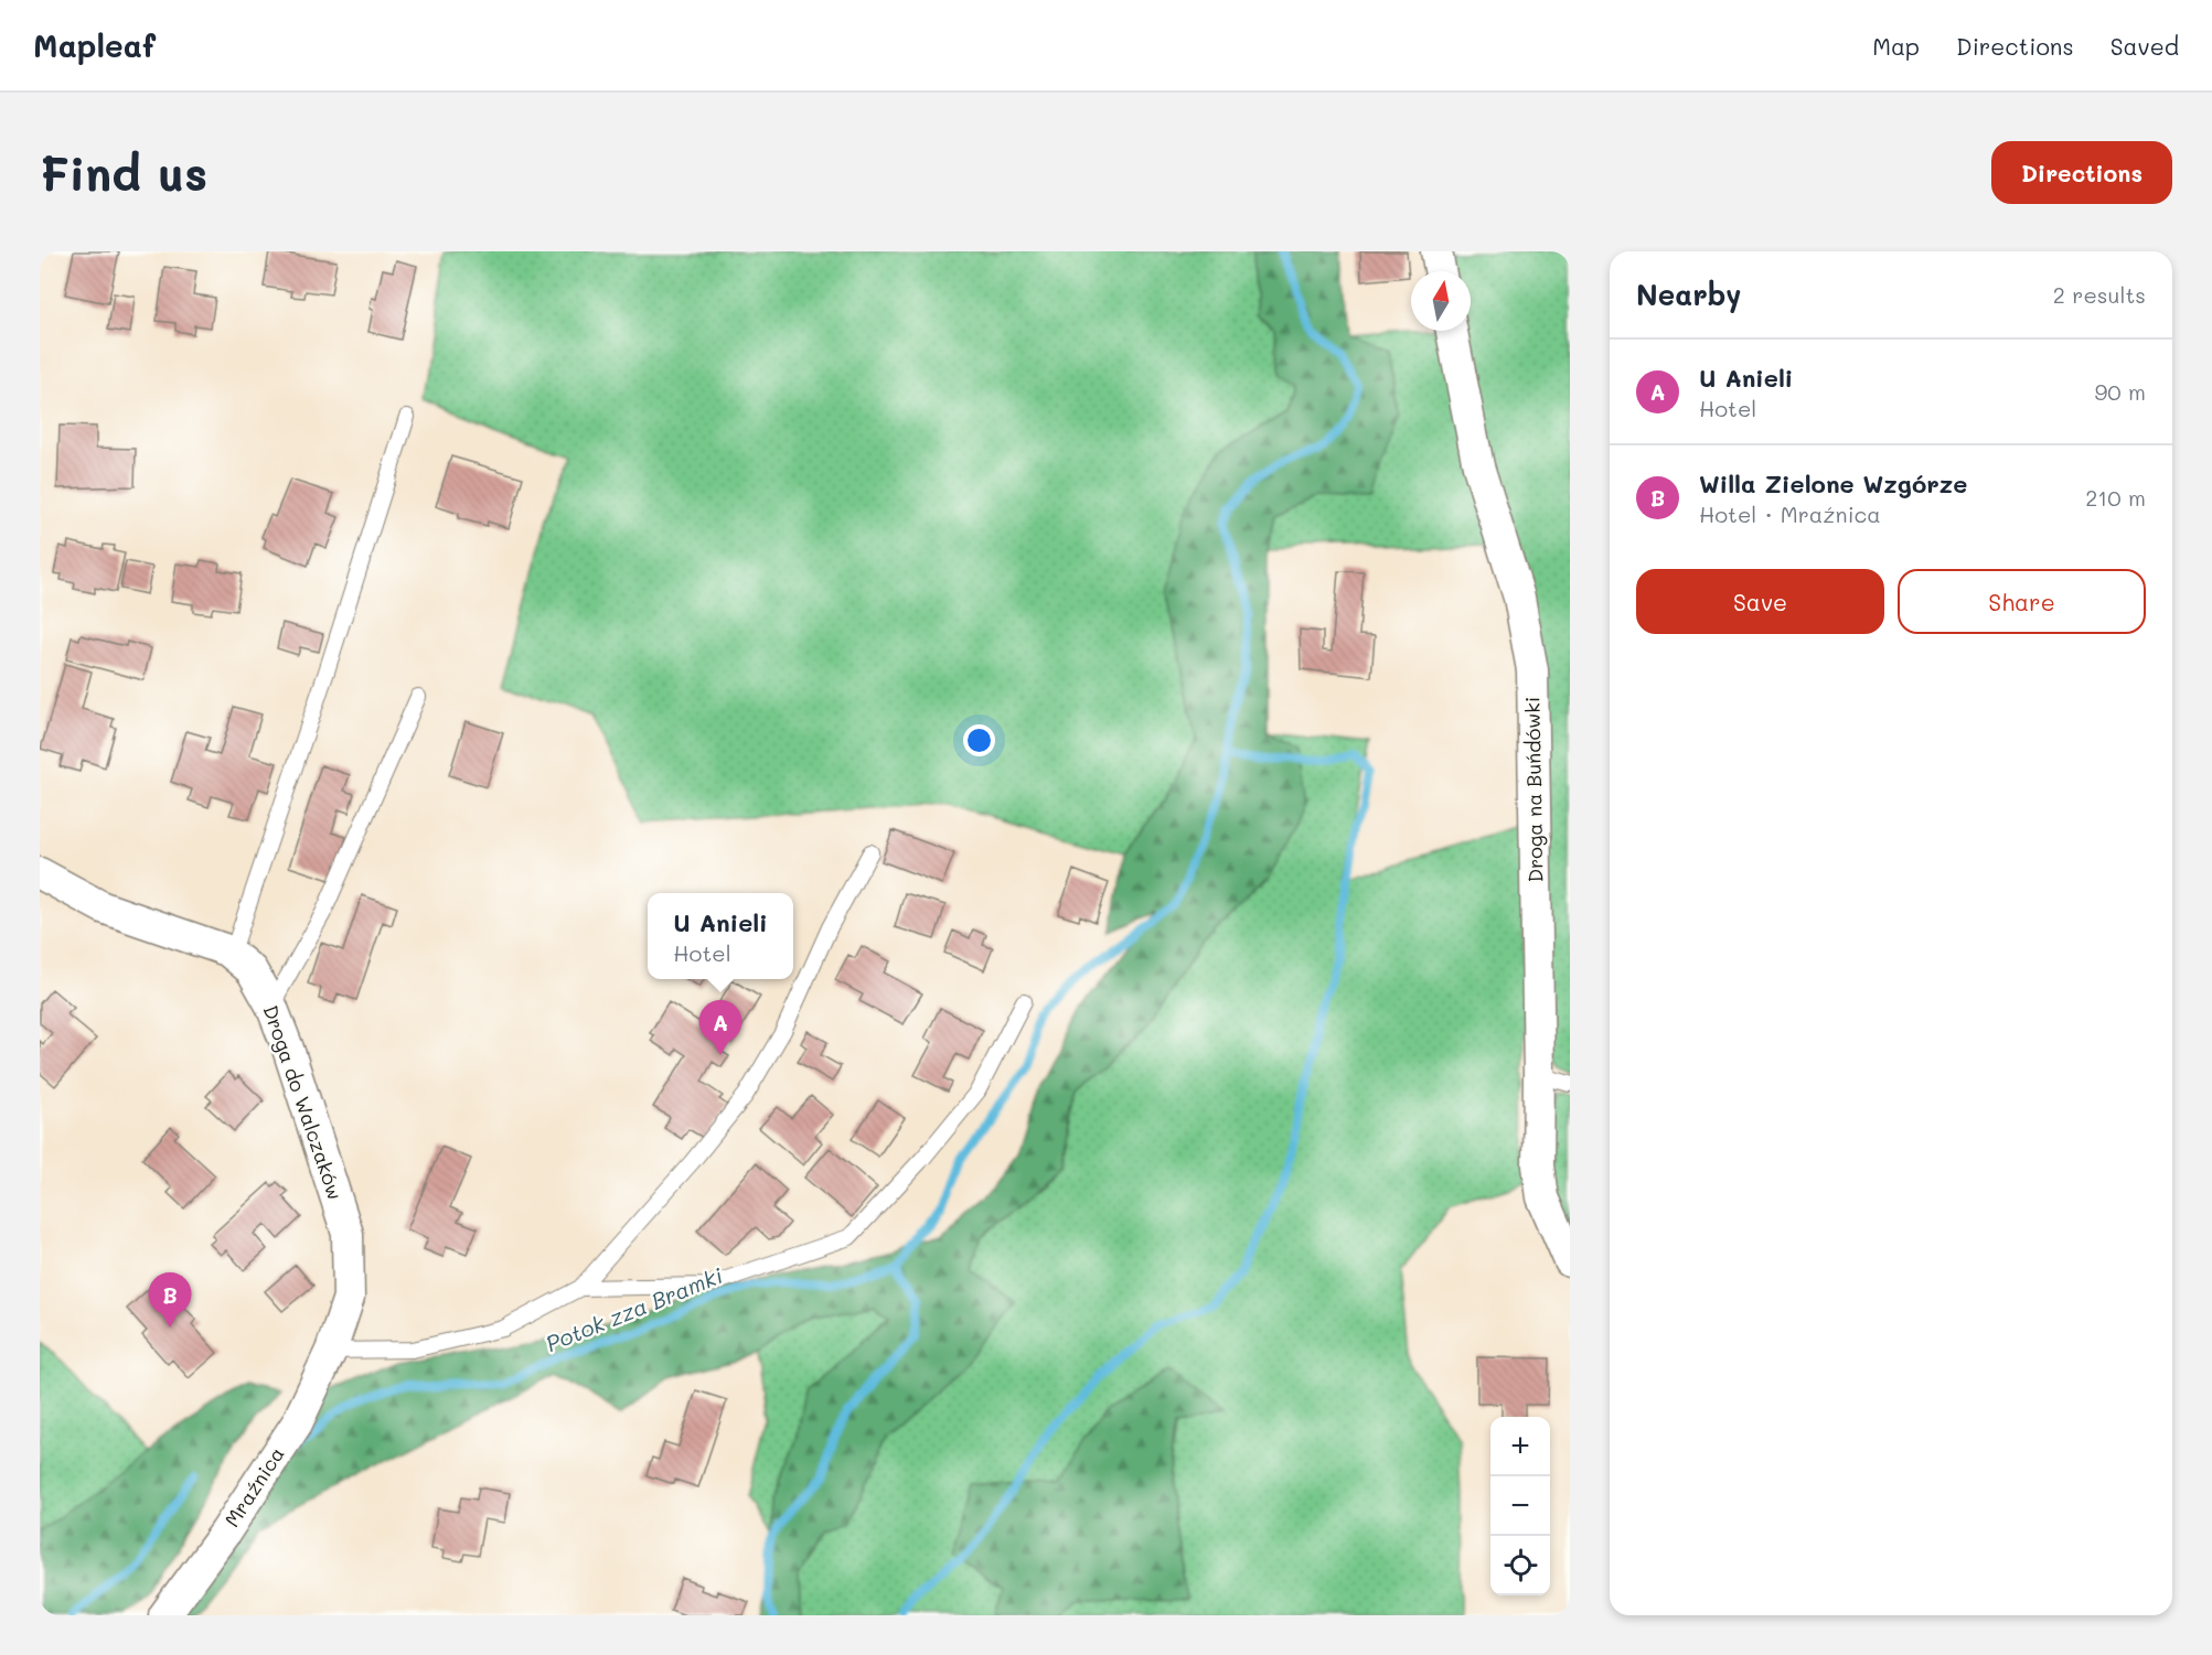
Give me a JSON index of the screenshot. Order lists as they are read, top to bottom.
{
  "streets": {
    "street": ["Droga na Buńdówki", "Droga do Walczaków", "Mraźnica"]
  },
  "crossings": [
    ["Droga do Walczaków", "Mraźnica"]
  ],
  "water": ["Potok zza Bramki"],
  "north": "top",
  "page": {
    "header": "Mapleaf",
    "nav": ["Map", "Directions", "Saved"],
    "buttons": [
      "Directions",
      ["Save", "Share"]
    ],
    "title": "Find us",
    "heading": ["Nearby", "2 results"],
    "list": [
      {
        "mark": "A",
        "name": "U Anieli",
        "note": "Hotel",
        "value": "90 m"
      },
      {
        "mark": "B",
        "name": "Willa Zielone Wzgórze",
        "note": "Hotel · Mraźnica",
        "value": "210 m"
      }
    ],
    "popup": ["U Anieli", "Hotel"],
    "pins": ["A", "B"],
    "map_buttons": ["+", "−"]
  }
}
